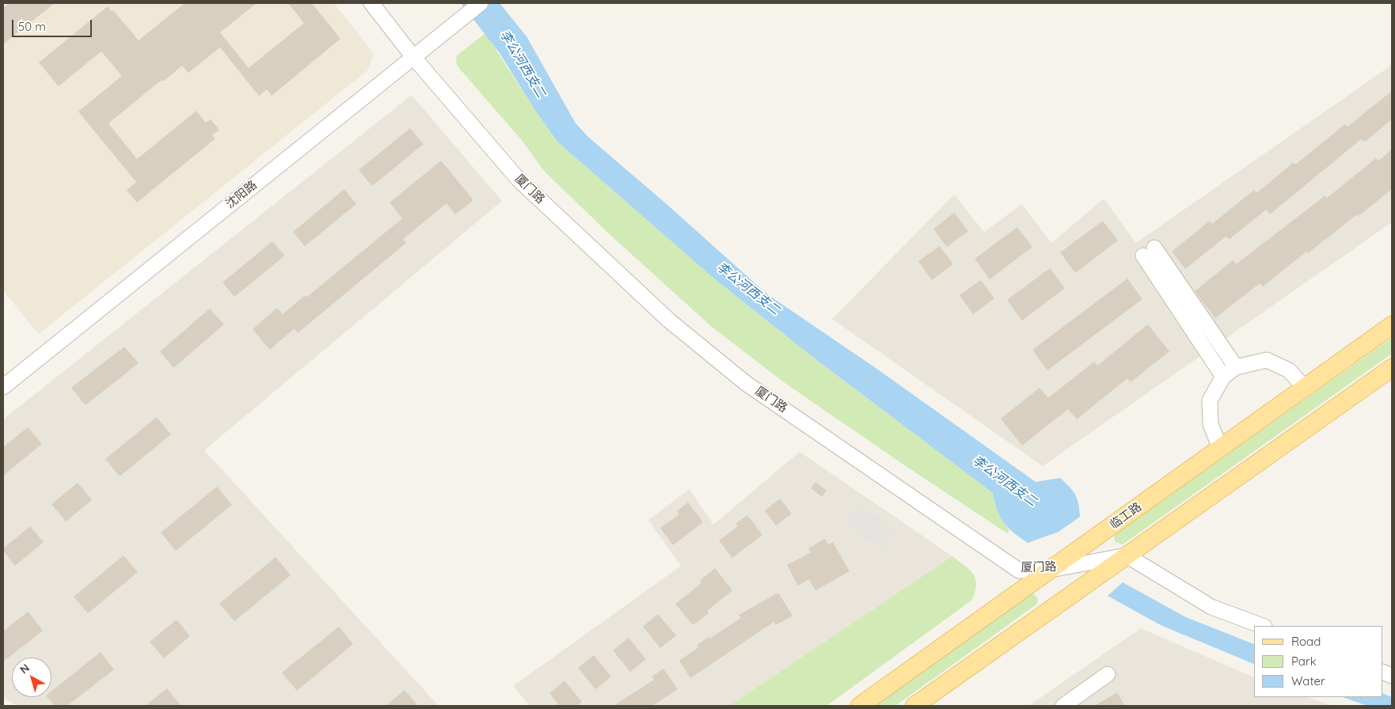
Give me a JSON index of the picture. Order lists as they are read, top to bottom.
{
  "streets": {
    "main road": ["临工路"],
    "street": ["厦门路", "沈阳路"]
  },
  "crossings": [
    ["厦门路", "沈阳路"],
    ["厦门路", "临工路"]
  ],
  "water": ["李公河西支二"],
  "legend": ["Road", "Park", "Water"],
  "scale_bar": "50 m",
  "north": "top left"
}
